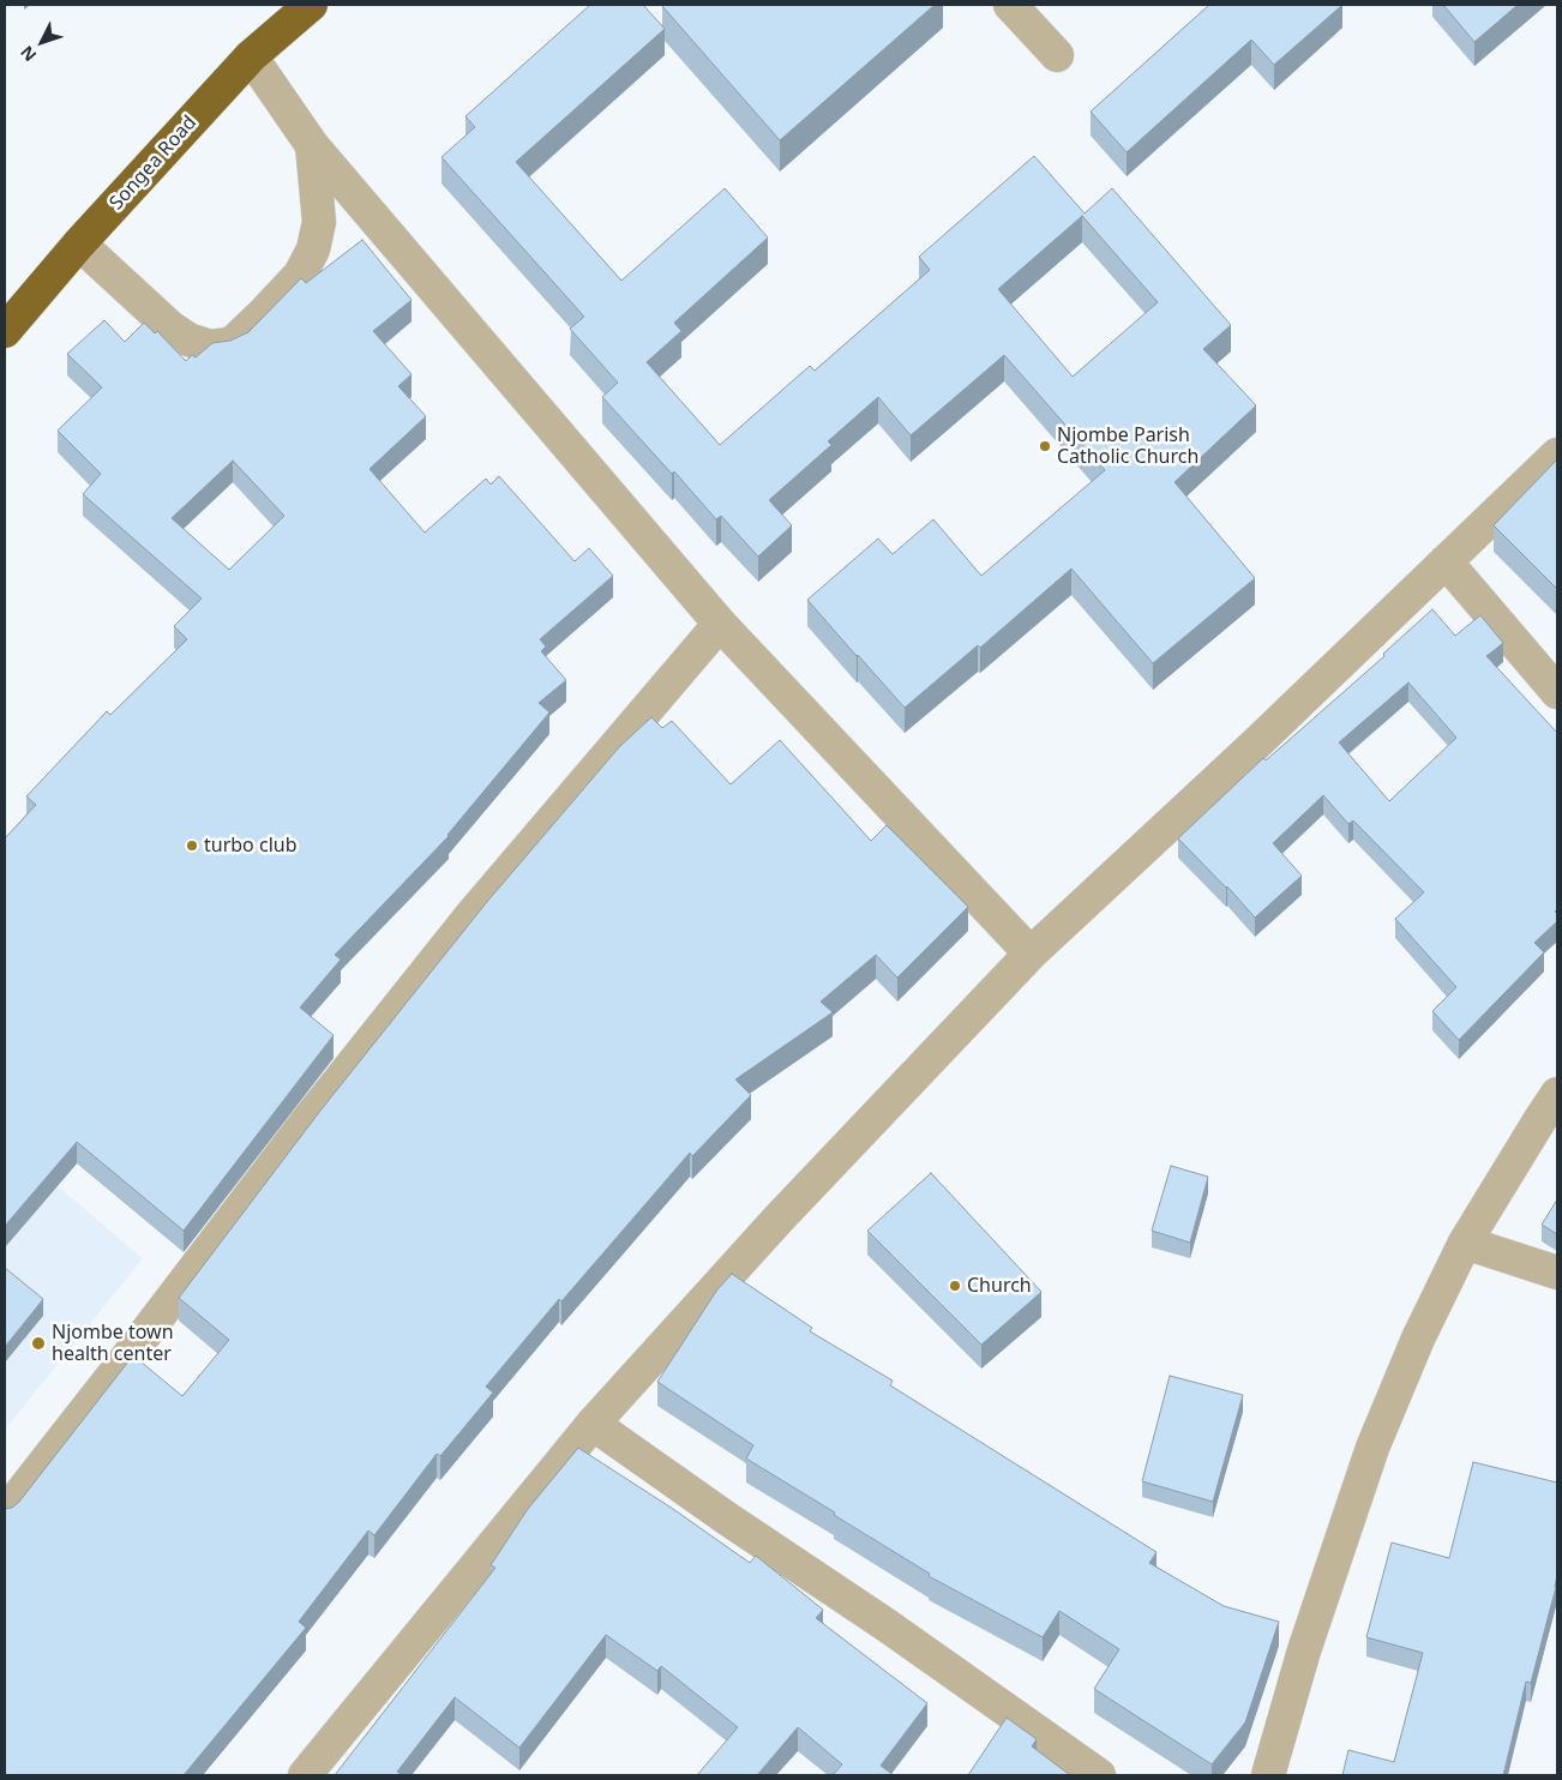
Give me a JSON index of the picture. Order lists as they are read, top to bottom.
{
  "streets": {
    "highway": ["Songea Road"]
  },
  "places": [
    "Njombe Parish Catholic Church",
    "turbo club",
    "Church",
    "Njombe town health center"
  ],
  "north": "bottom left"
}
